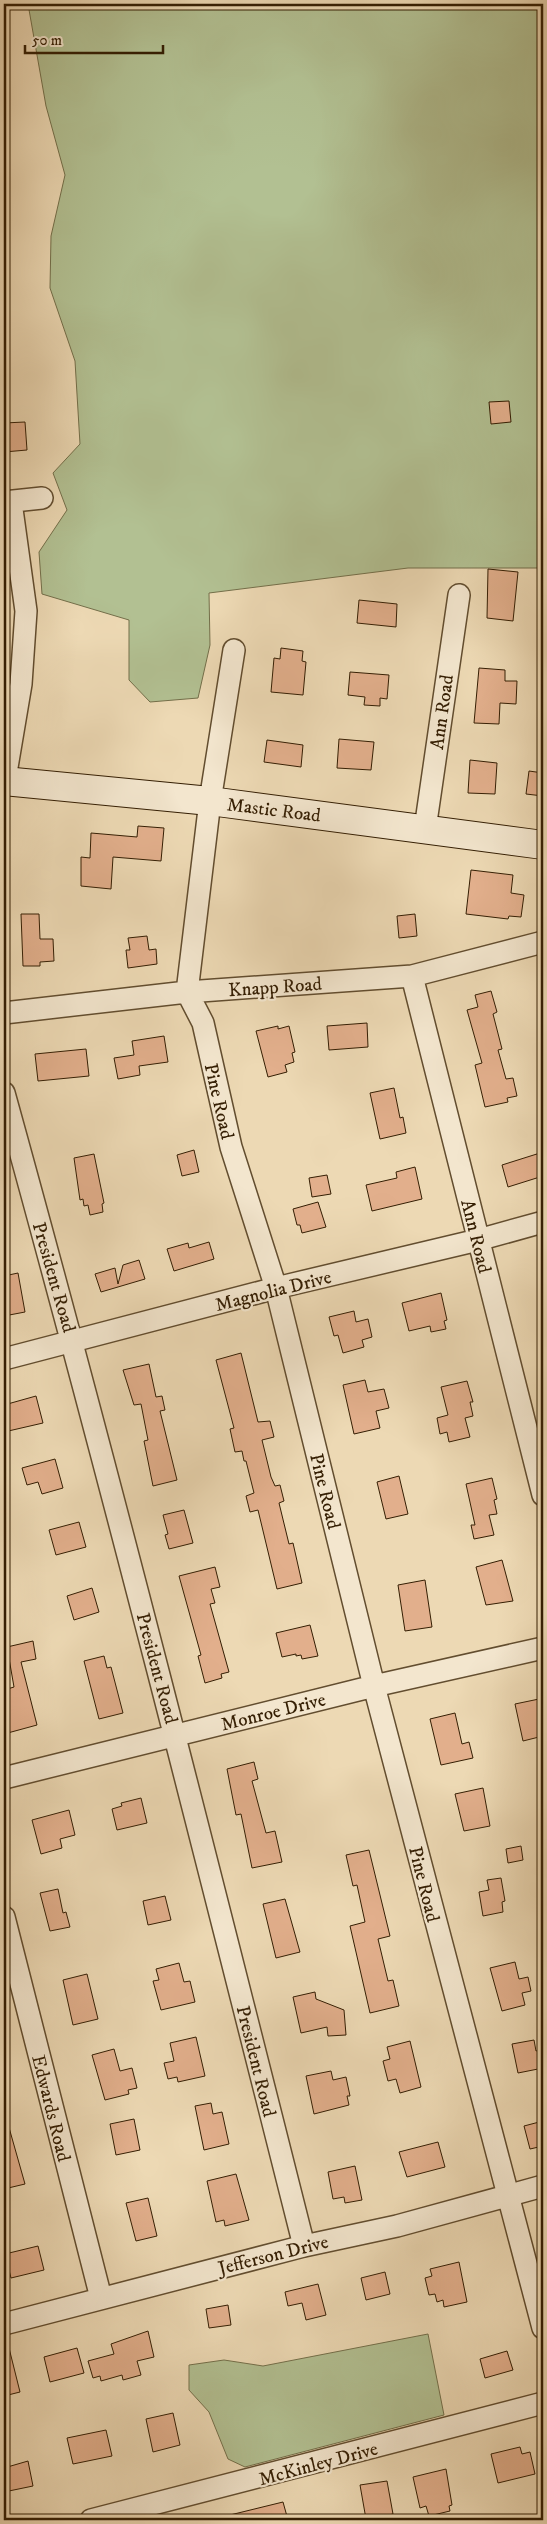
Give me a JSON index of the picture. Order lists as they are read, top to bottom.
{
  "streets": {
    "main road": ["Mastic Road"],
    "street": [
      "Ann Road",
      "Knapp Road",
      "Pine Road",
      "President Road",
      "Magnolia Drive",
      "Monroe Drive",
      "Edwards Road",
      "Jefferson Drive",
      "McKinley Drive"
    ]
  },
  "crossings": [
    ["Ann Road", "Mastic Road"],
    ["Ann Road", "Knapp Road"],
    ["Ann Road", "Magnolia Drive"],
    ["Knapp Road", "Pine Road"],
    ["Pine Road", "Magnolia Drive"],
    ["Pine Road", "Monroe Drive"],
    ["Pine Road", "Jefferson Drive"],
    ["President Road", "Magnolia Drive"],
    ["President Road", "Monroe Drive"],
    ["President Road", "Jefferson Drive"],
    ["Edwards Road", "Jefferson Drive"]
  ],
  "scale_bar": "50 m"
}
